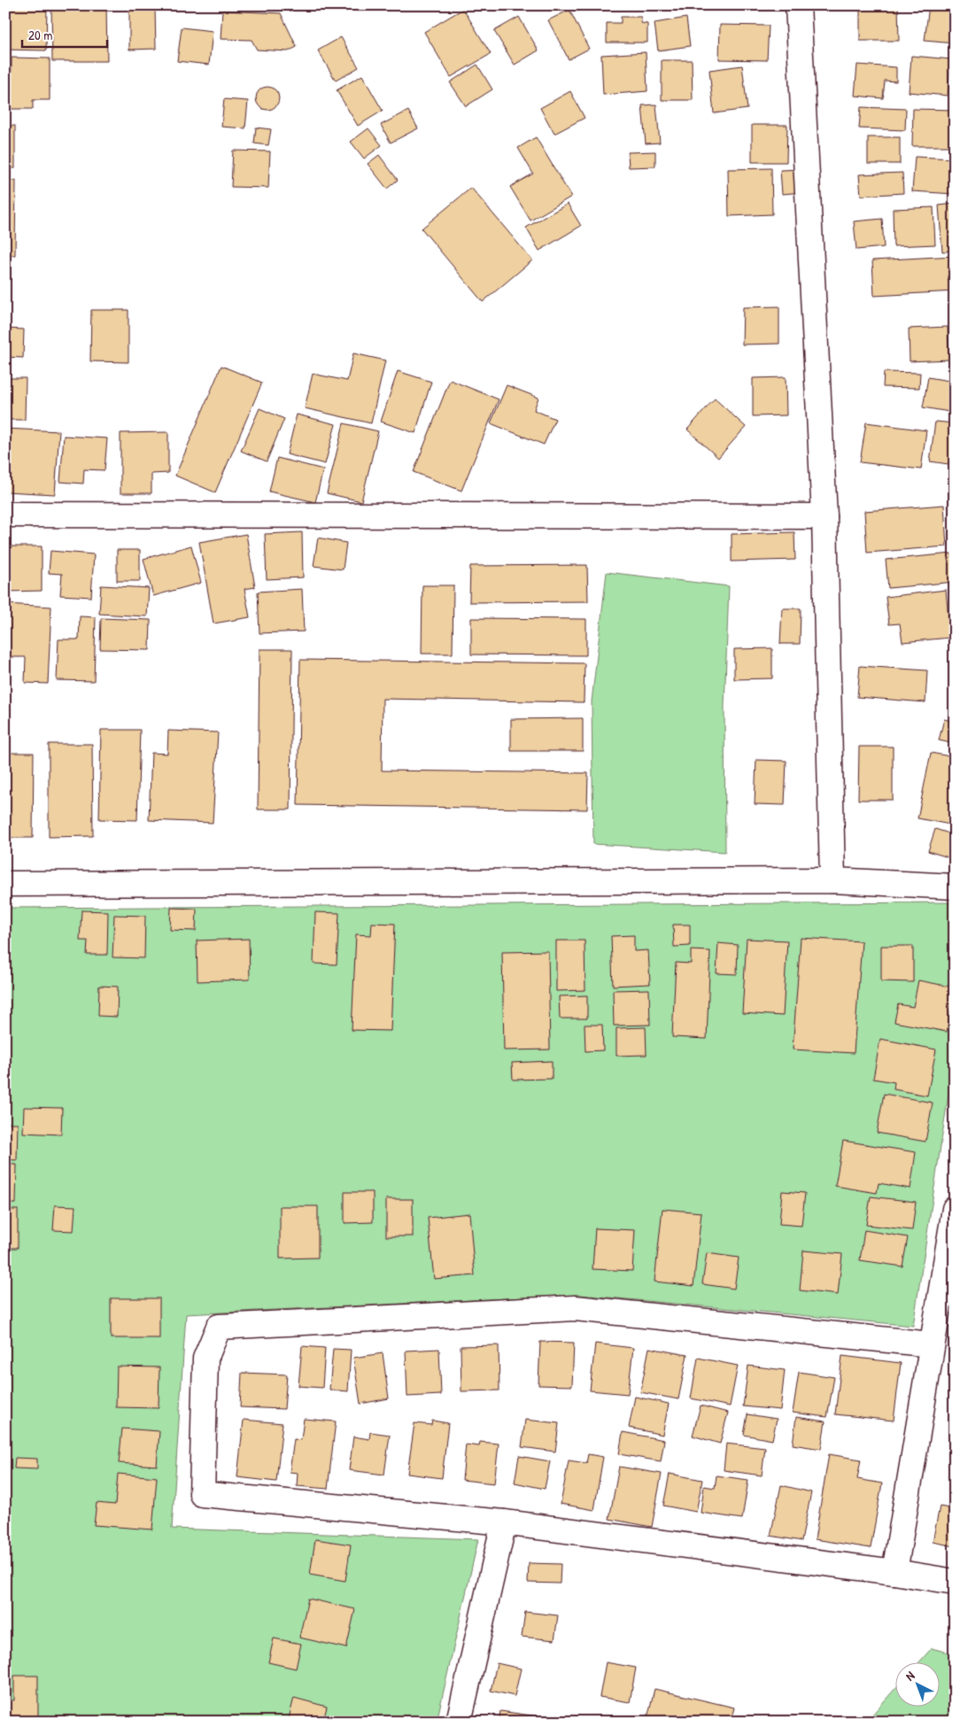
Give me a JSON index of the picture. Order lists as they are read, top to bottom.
{
  "scale_bar": "20 m",
  "north": "top left"
}
